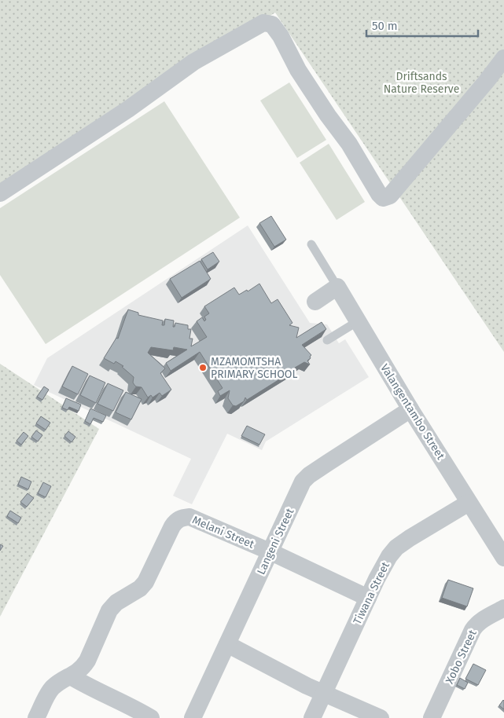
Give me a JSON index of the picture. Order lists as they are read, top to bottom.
{
  "streets": {
    "street": [
      "Valangentambo Street",
      "Melani Street",
      "Langeni Street",
      "Tiwana Street",
      "Xobo Street"
    ]
  },
  "crossings": [
    ["Valangentambo Street", "Langeni Street"],
    ["Valangentambo Street", "Tiwana Street"],
    ["Melani Street", "Langeni Street"],
    ["Melani Street", "Tiwana Street"]
  ],
  "parks": ["Driftsands Nature Reserve"],
  "places": ["MZAMOMTSHA PRIMARY SCHOOL"],
  "scale_bar": "50 m"
}
